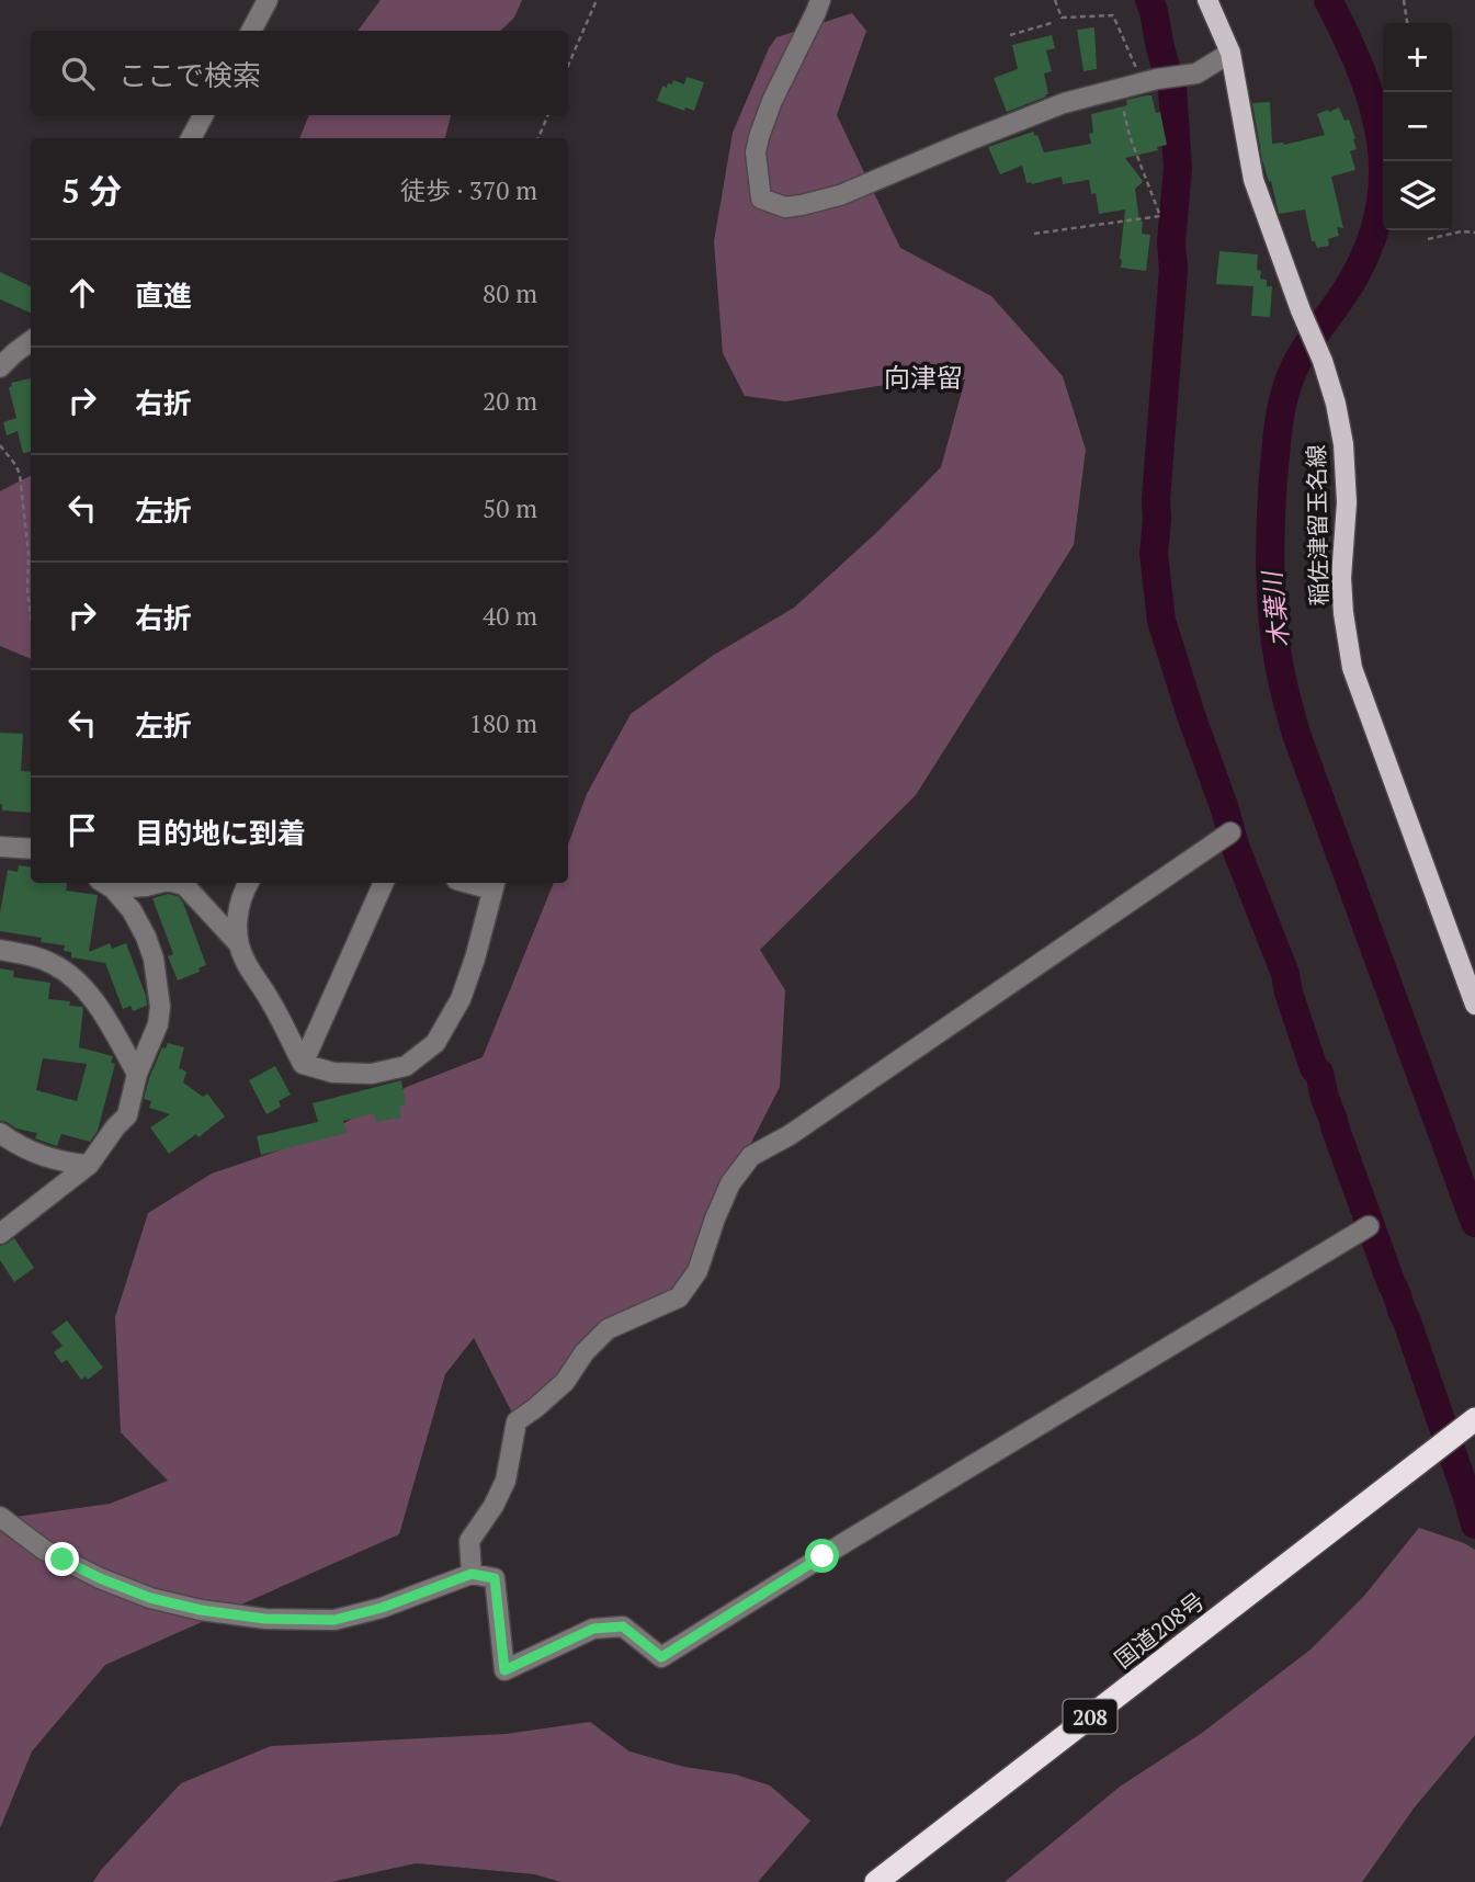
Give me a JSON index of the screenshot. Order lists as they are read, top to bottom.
{
  "streets": {
    "highway": ["国道208号", "208"],
    "main road": ["稲佐津留玉名線"]
  },
  "districts": ["向津留"],
  "water": ["木葉川"],
  "page": {
    "map_buttons": ["+", "−"],
    "search": "ここで検索",
    "heading": ["5 分", "徒歩 · 370 m"],
    "list": [
      ["直進", "80 m"],
      ["右折", "20 m"],
      ["左折", "50 m"],
      ["右折", "40 m"],
      ["左折", "180 m"],
      "目的地に到着"
    ]
  }
}
